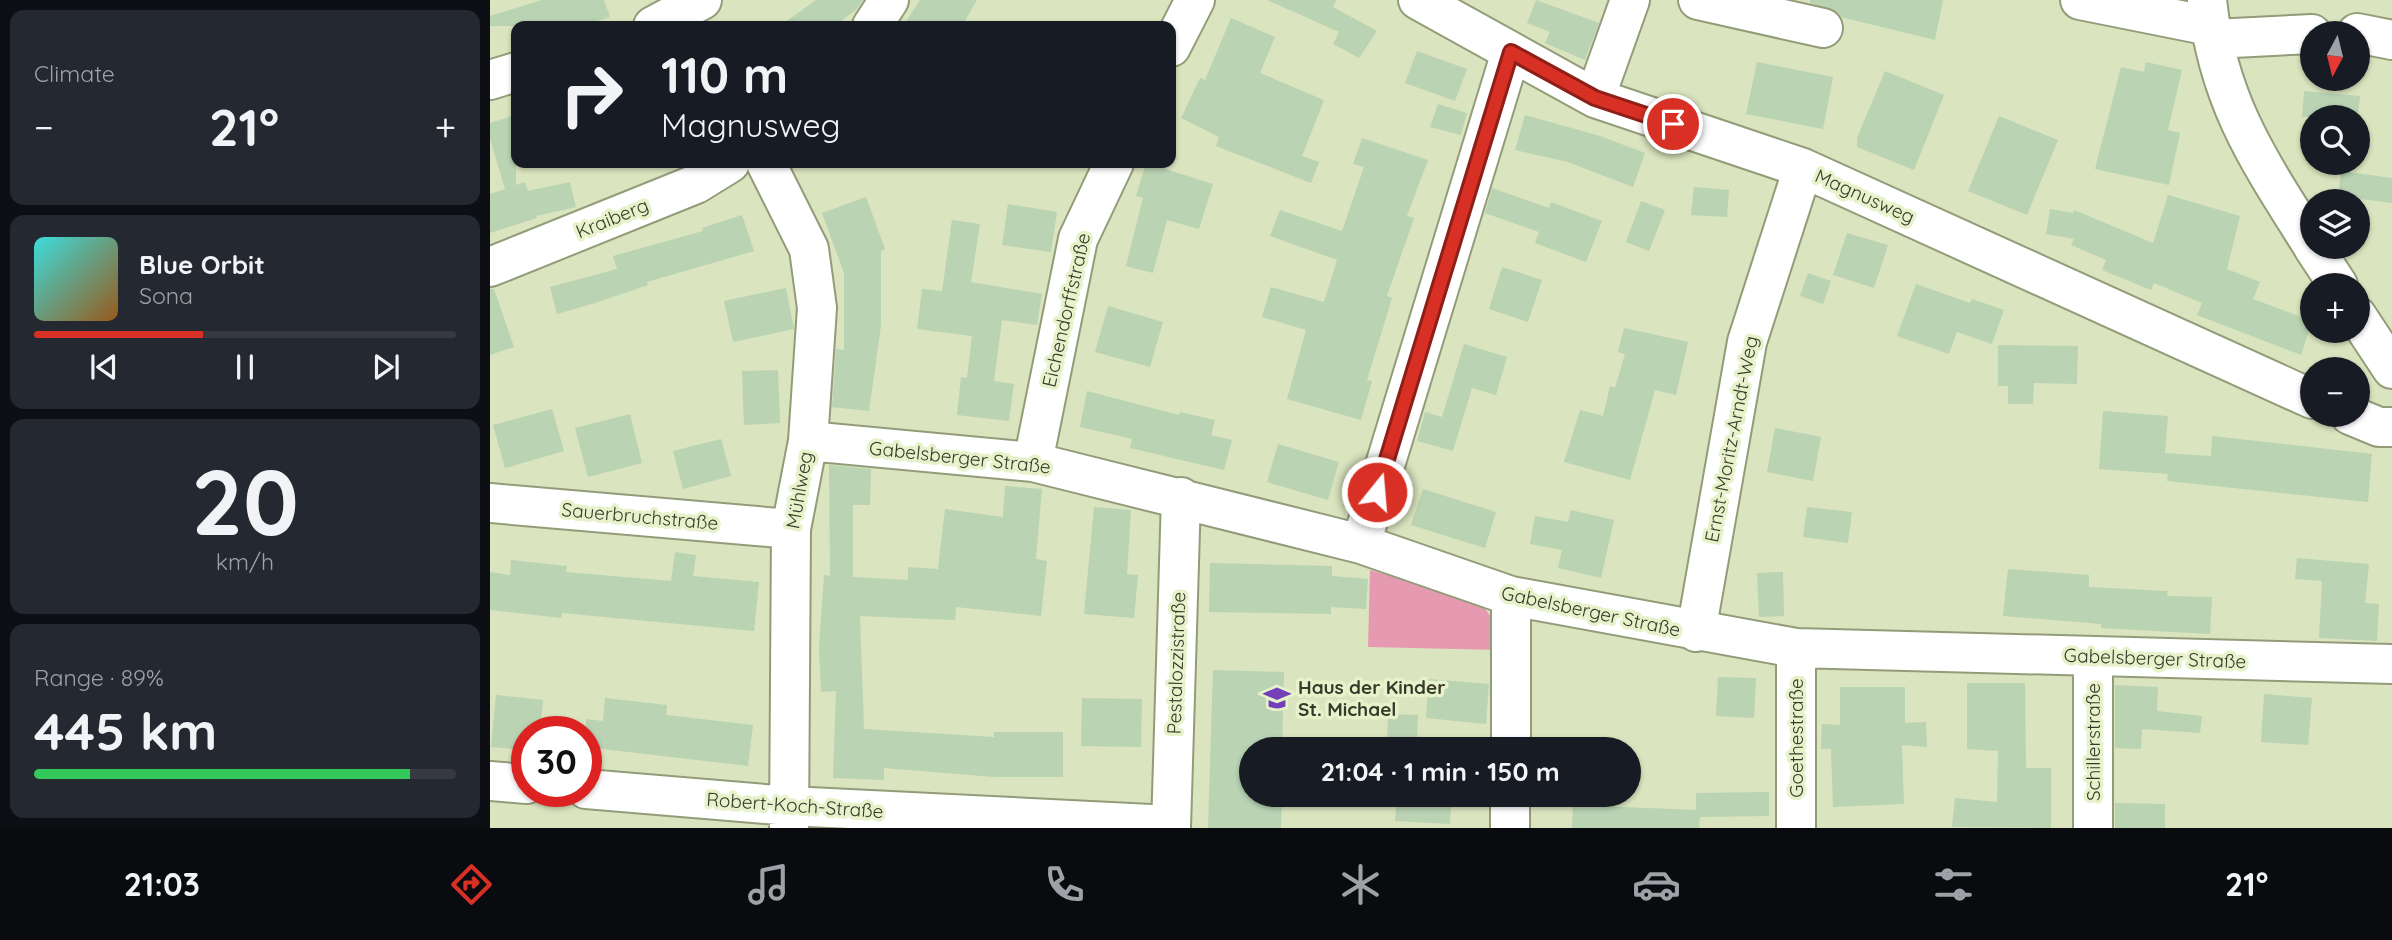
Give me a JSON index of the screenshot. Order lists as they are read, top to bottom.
{
  "streets": {
    "street": [
      "Magnusweg",
      "Kraiberg",
      "Eichendorffstraße",
      "Ernst-Moritz-Arndt-Weg",
      "Gabelsberger Straße",
      "Mühlweg",
      "Sauerbruchstraße",
      "Pestalozzistraße",
      "Goethestraße",
      "Schillerstraße",
      "Robert-Koch-Straße"
    ]
  },
  "crossings": [
    ["Magnusweg", "Ernst-Moritz-Arndt-Weg"],
    ["Eichendorffstraße", "Gabelsberger Straße"],
    ["Ernst-Moritz-Arndt-Weg", "Gabelsberger Straße"],
    ["Gabelsberger Straße", "Mühlweg"],
    ["Gabelsberger Straße", "Pestalozzistraße"],
    ["Gabelsberger Straße", "Goethestraße"],
    ["Gabelsberger Straße", "Schillerstraße"],
    ["Mühlweg", "Sauerbruchstraße"],
    ["Mühlweg", "Robert-Koch-Straße"],
    ["Pestalozzistraße", "Robert-Koch-Straße"]
  ],
  "places": {
    "school or university": ["Haus der Kinder St. Michael"]
  },
  "north": "bottom",
  "page": {
    "tile": [
      "Climate",
      ["20", "km/h"],
      ["Range · 89%", "445 km"]
    ],
    "map_buttons": ["+", "−"],
    "turn": ["110 m", "Magnusweg"],
    "heat": ["−", "21°", "+"],
    "song": ["Blue Orbit", "Sona"],
    "limit": "30",
    "trip": "21:04 · 1 min · 150 m",
    "tabs": ["21:03", "21°"]
  }
}
